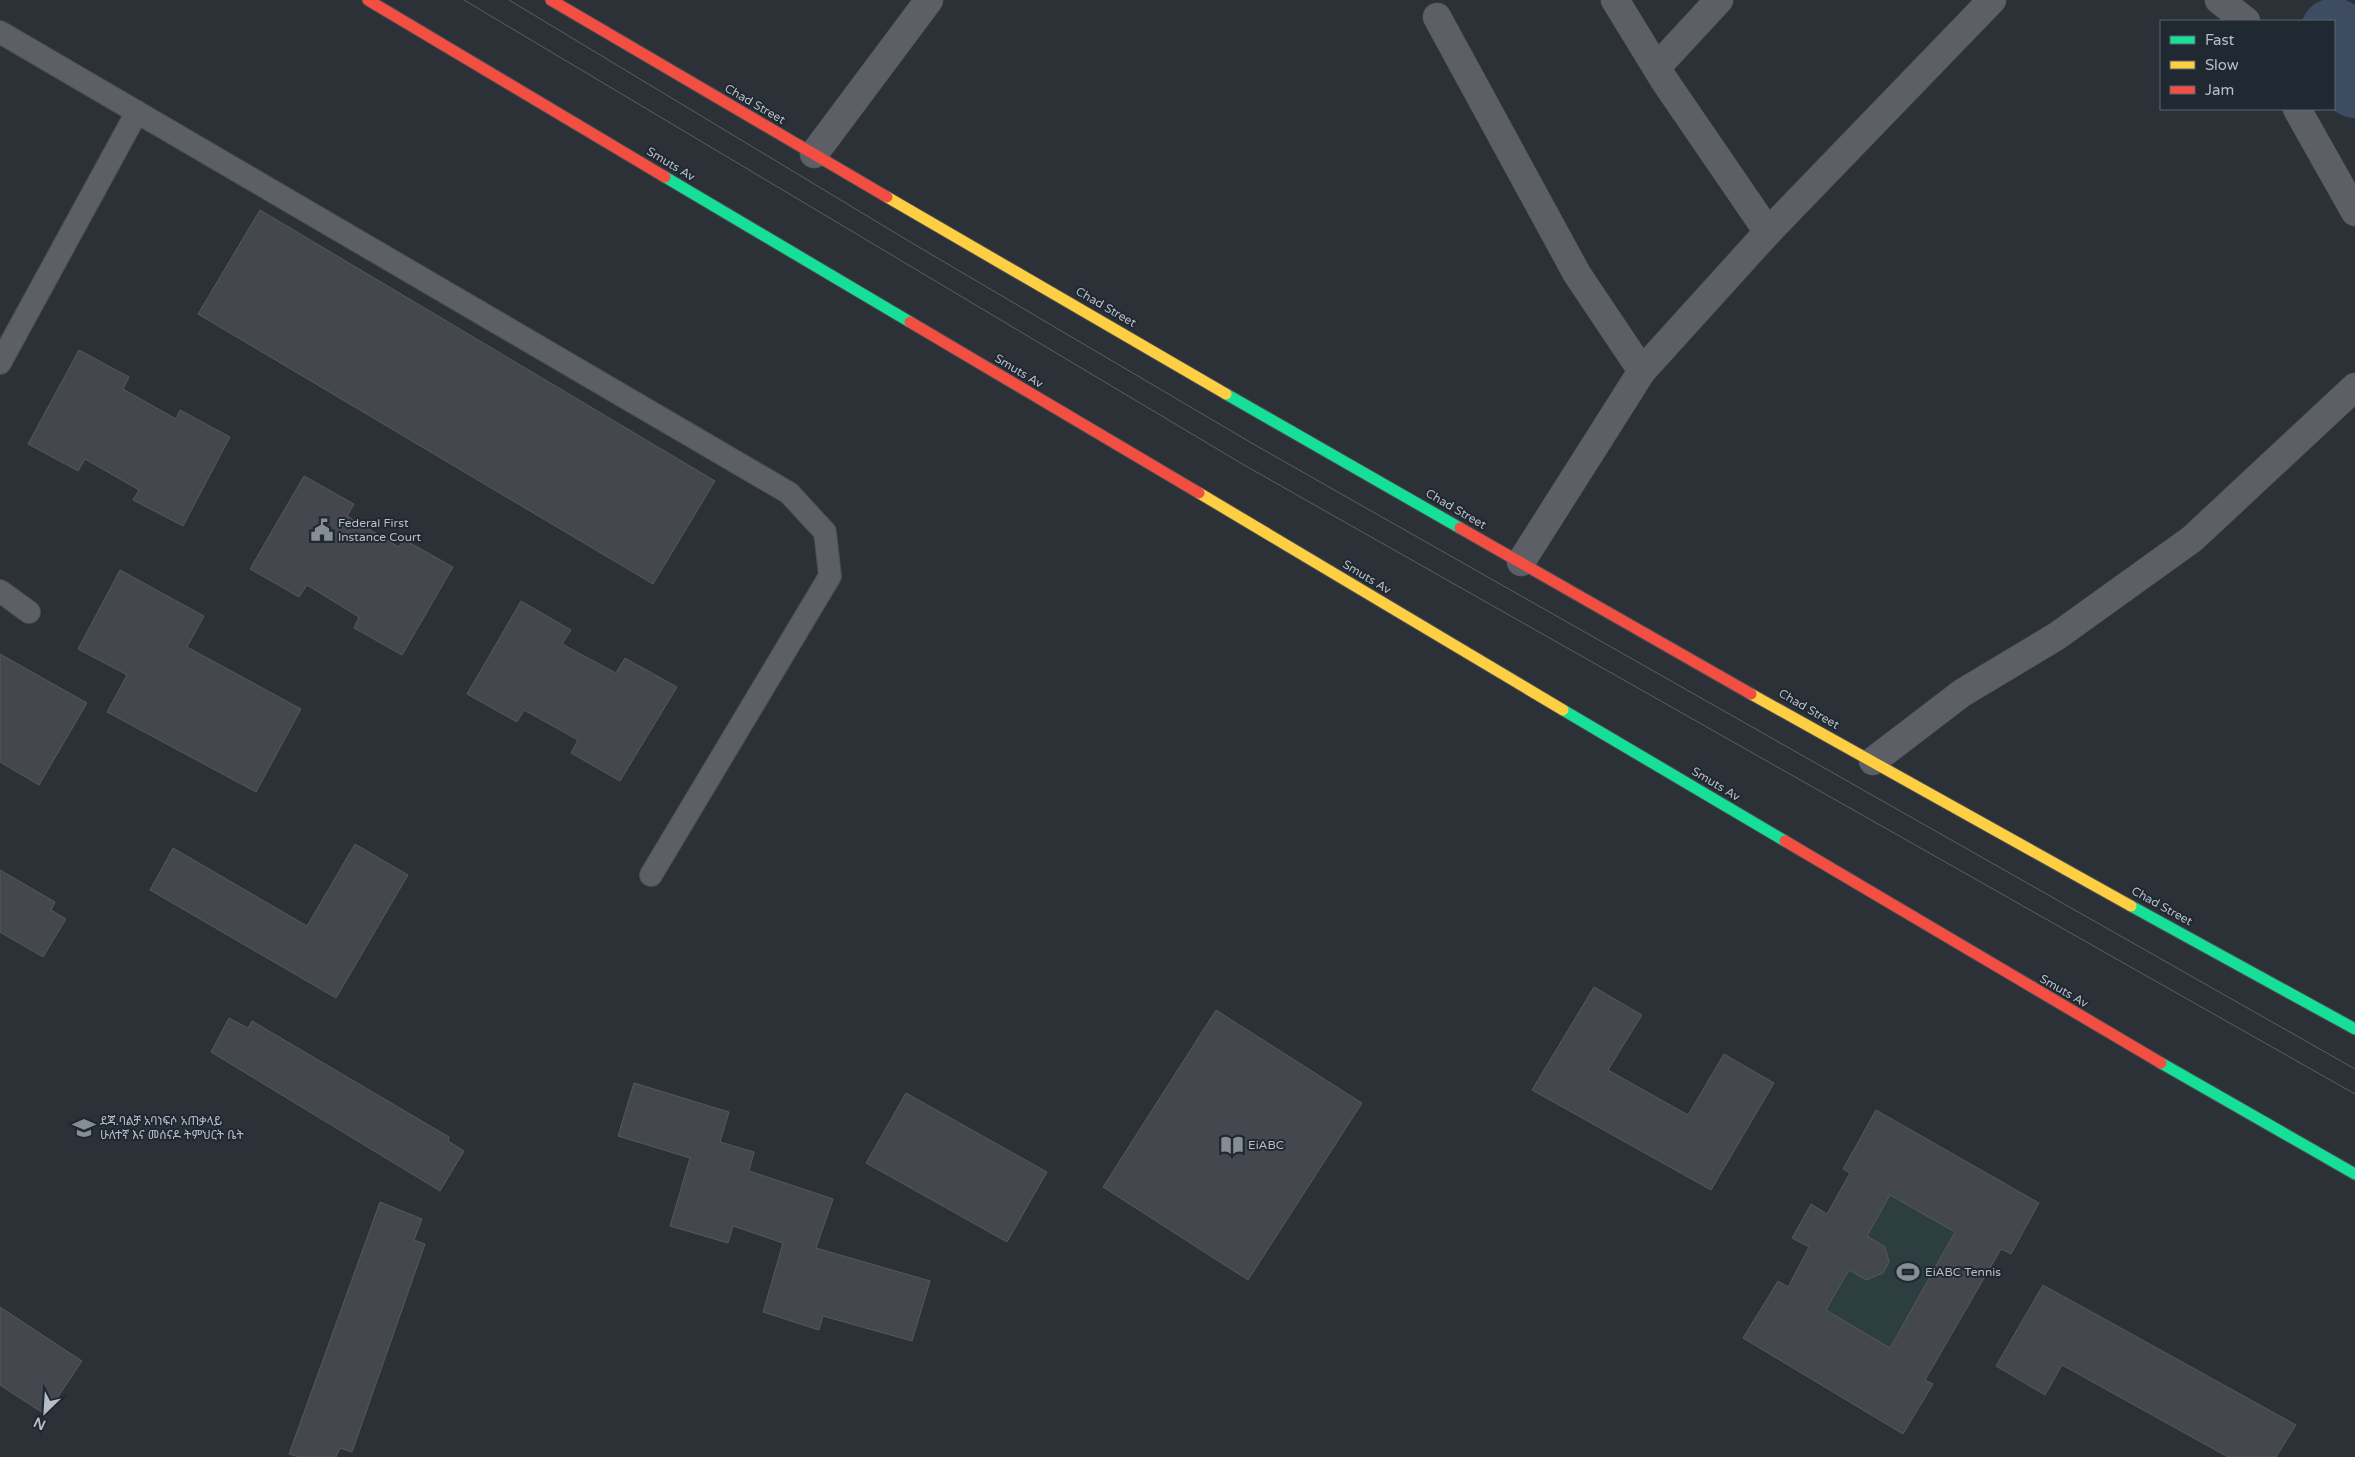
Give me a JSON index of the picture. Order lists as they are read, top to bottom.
{
  "streets": {
    "main road": ["Chad Street", "Smuts Av"]
  },
  "places": {
    "public building": ["Federal First Instance Court"],
    "school or university": ["ደጃ.ባልቻ አባነፍሶ አጠቃላይ ሁለተኛ እና መሰናዶ ትምህርት ቤት"],
    "library": ["EiABC"],
    "sports": ["EiABC Tennis"]
  },
  "legend": ["Fast", "Slow", "Jam"],
  "north": "bottom left"
}
